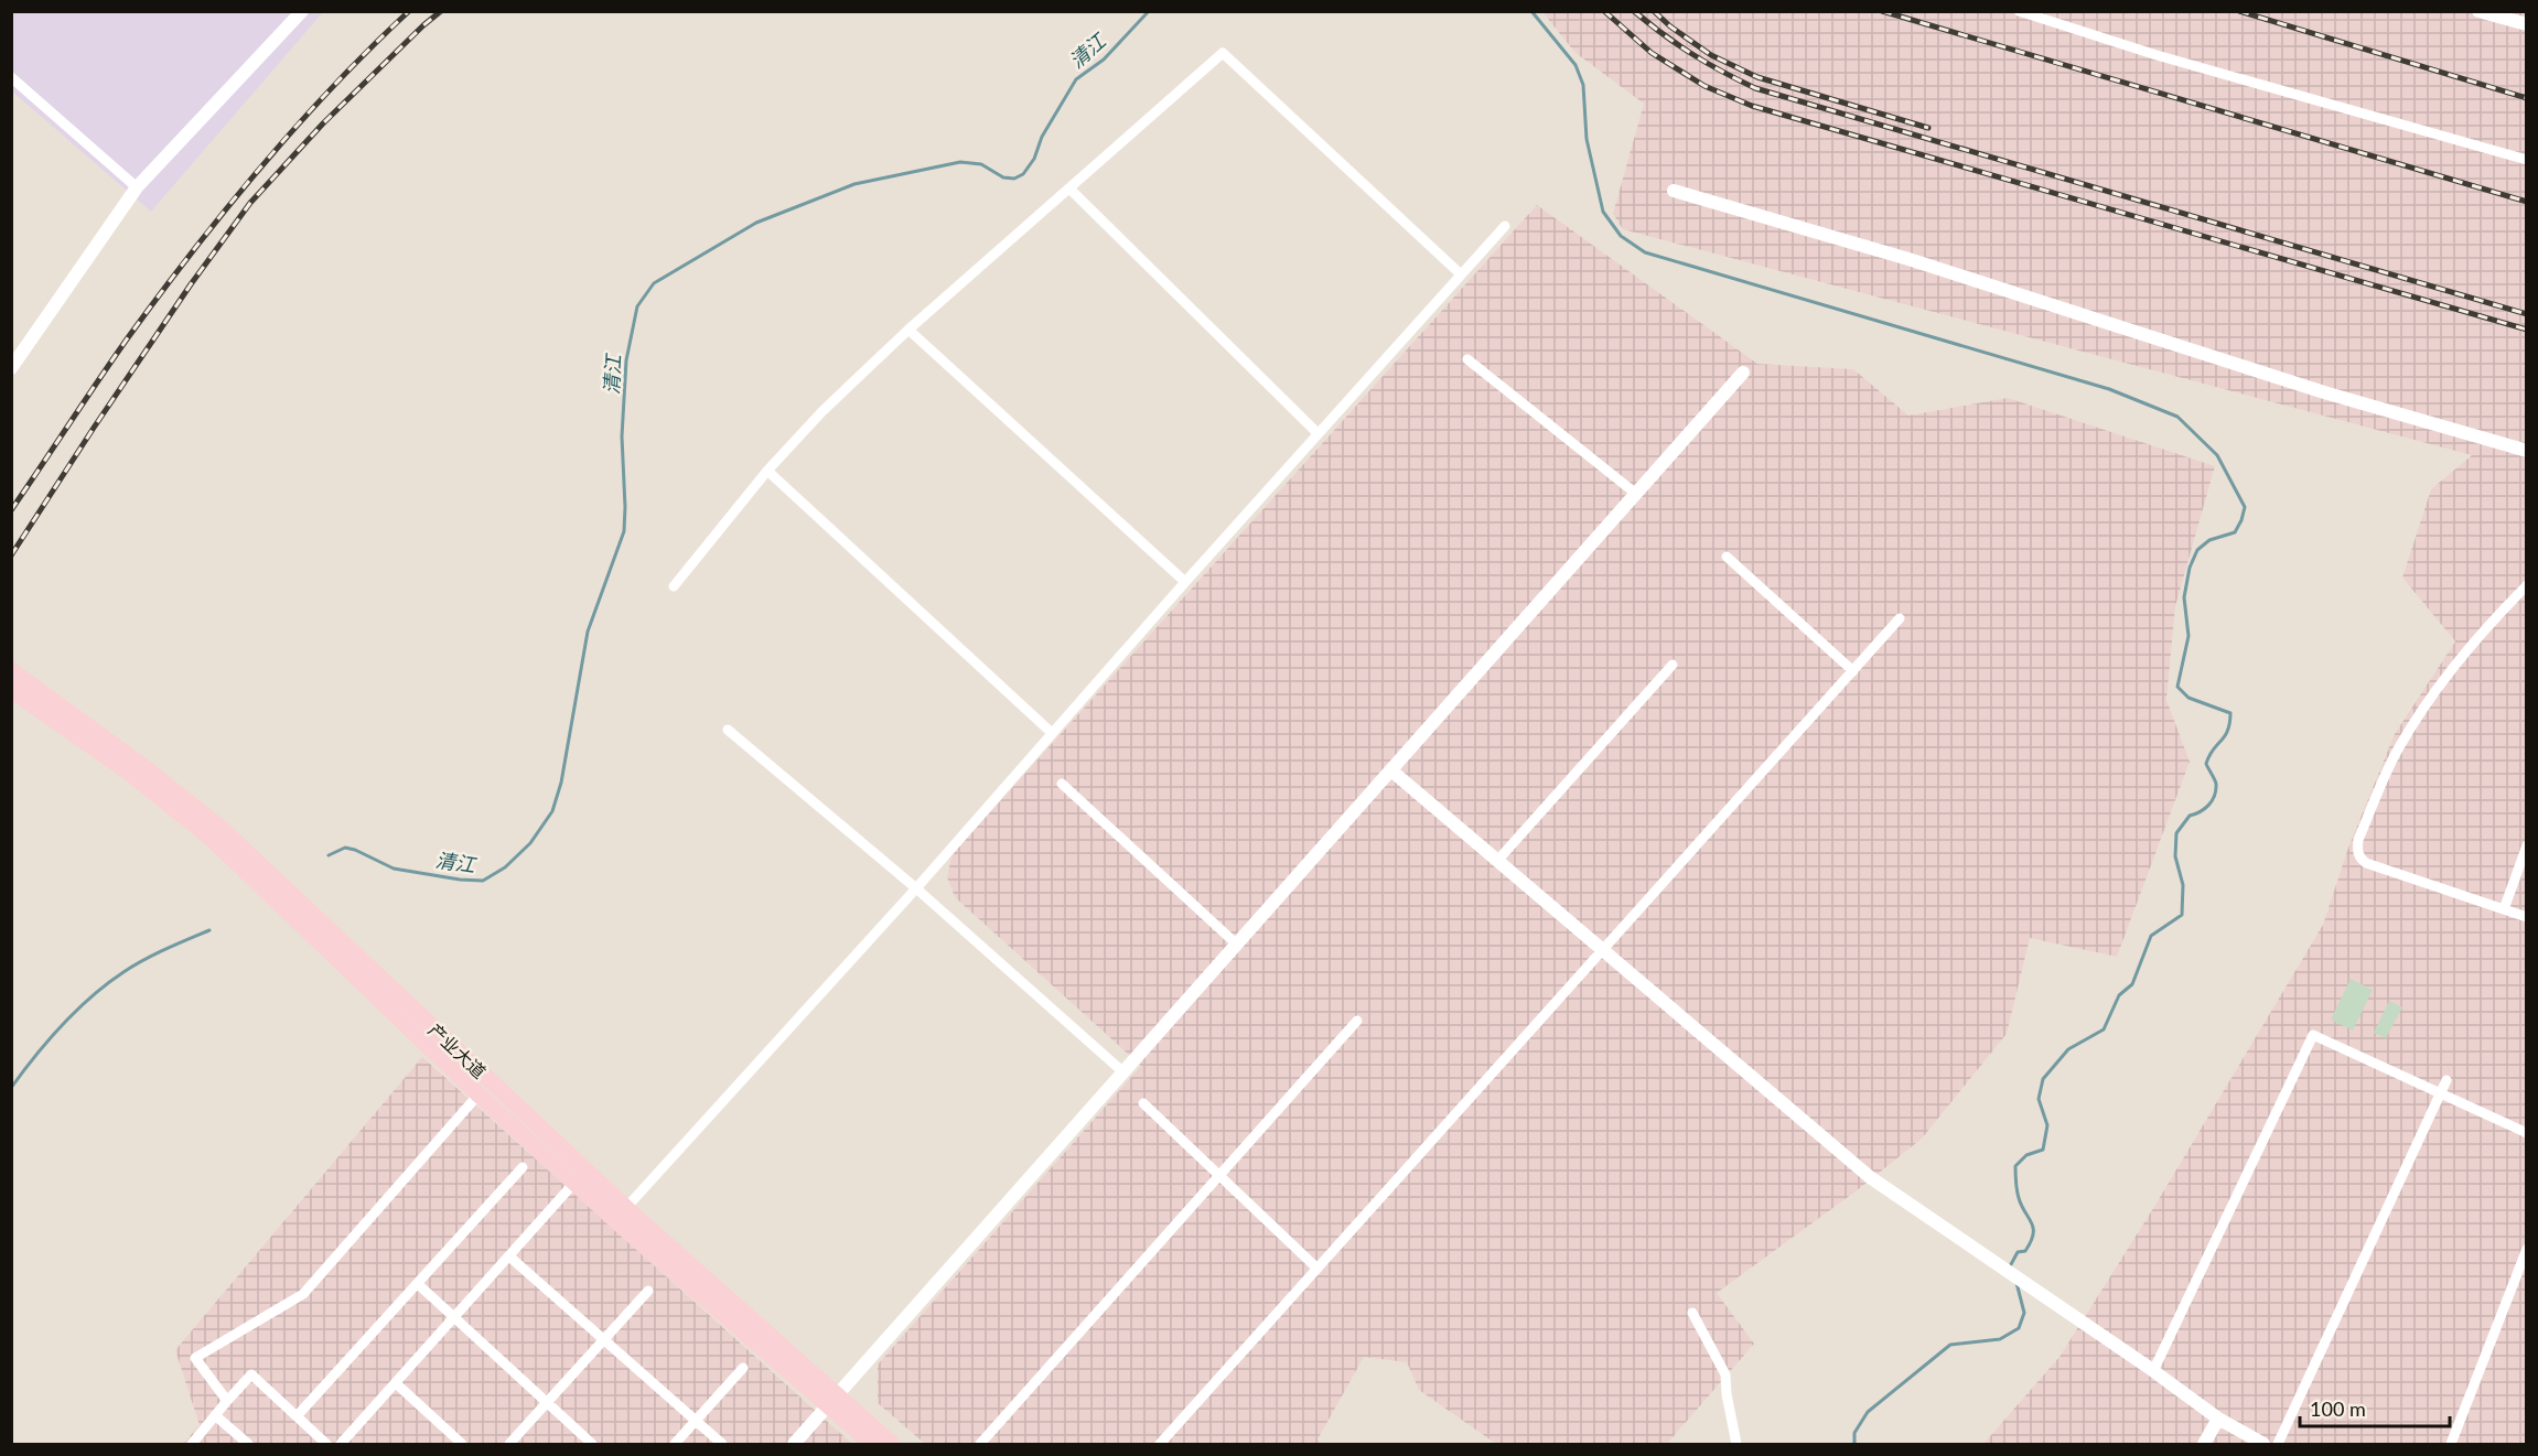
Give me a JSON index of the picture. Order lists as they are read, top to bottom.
{
  "streets": {
    "main road": ["产业大道"]
  },
  "water": ["清江"],
  "scale_bar": "100 m"
}
